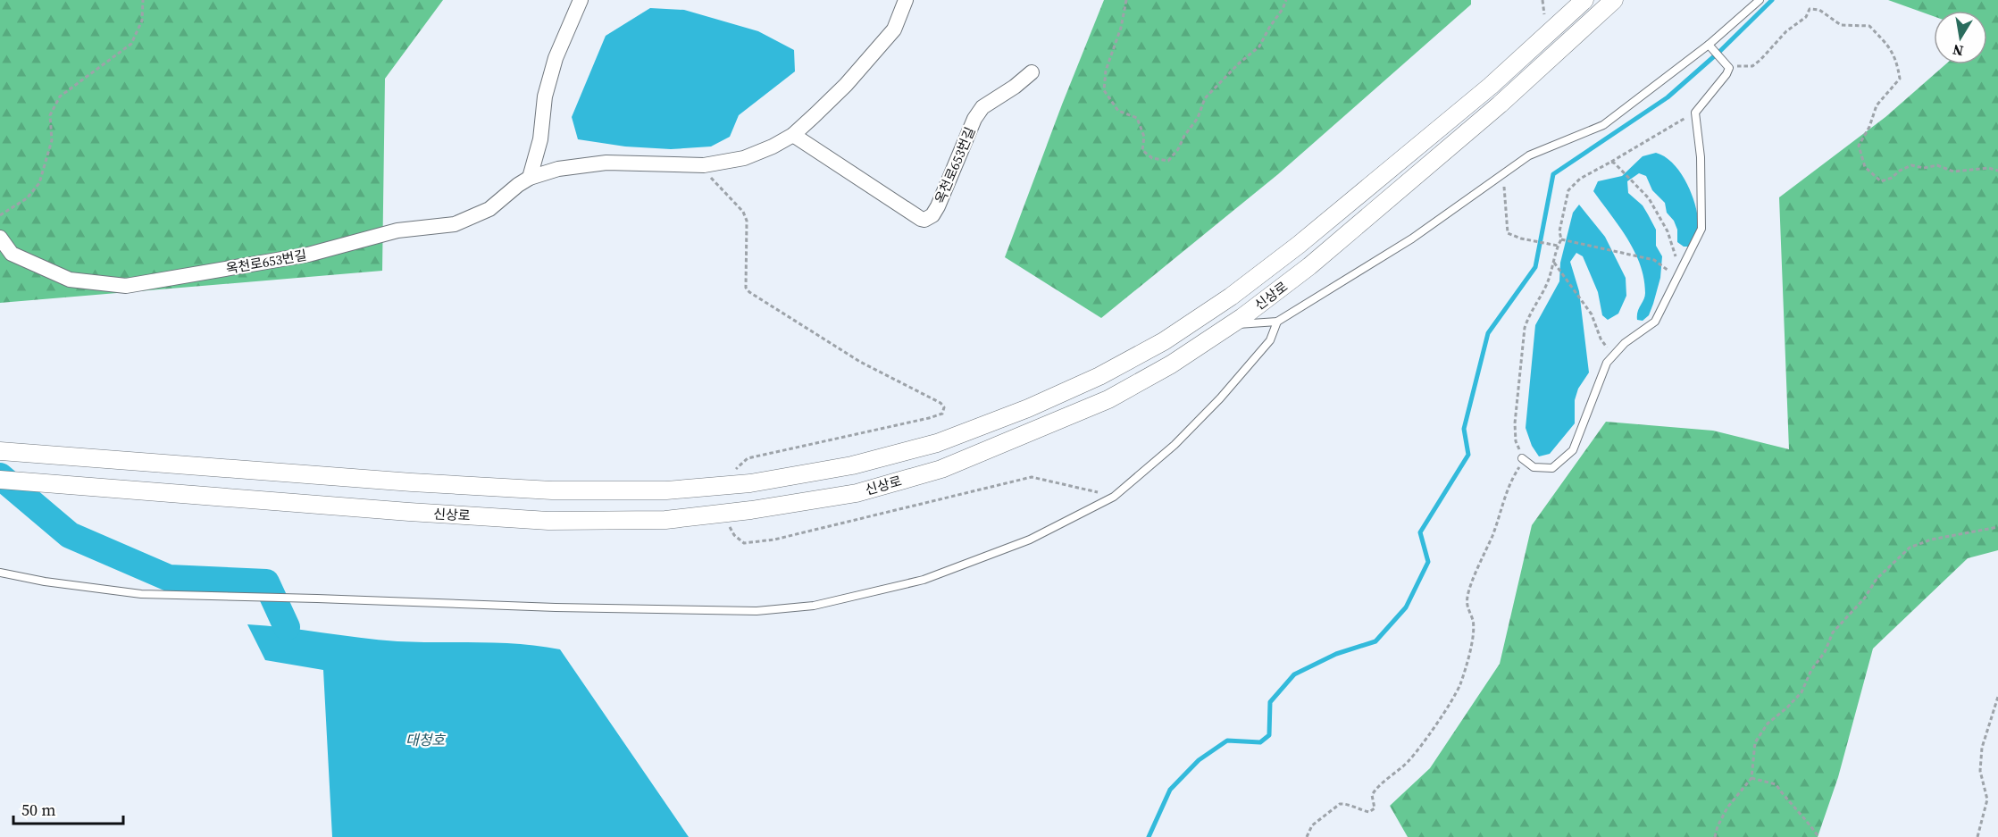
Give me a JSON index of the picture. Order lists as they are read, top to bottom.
{
  "streets": {
    "street": ["옥천로653번길", "신상로"]
  },
  "water": ["대청호"],
  "scale_bar": "50 m",
  "north": "bottom"
}
